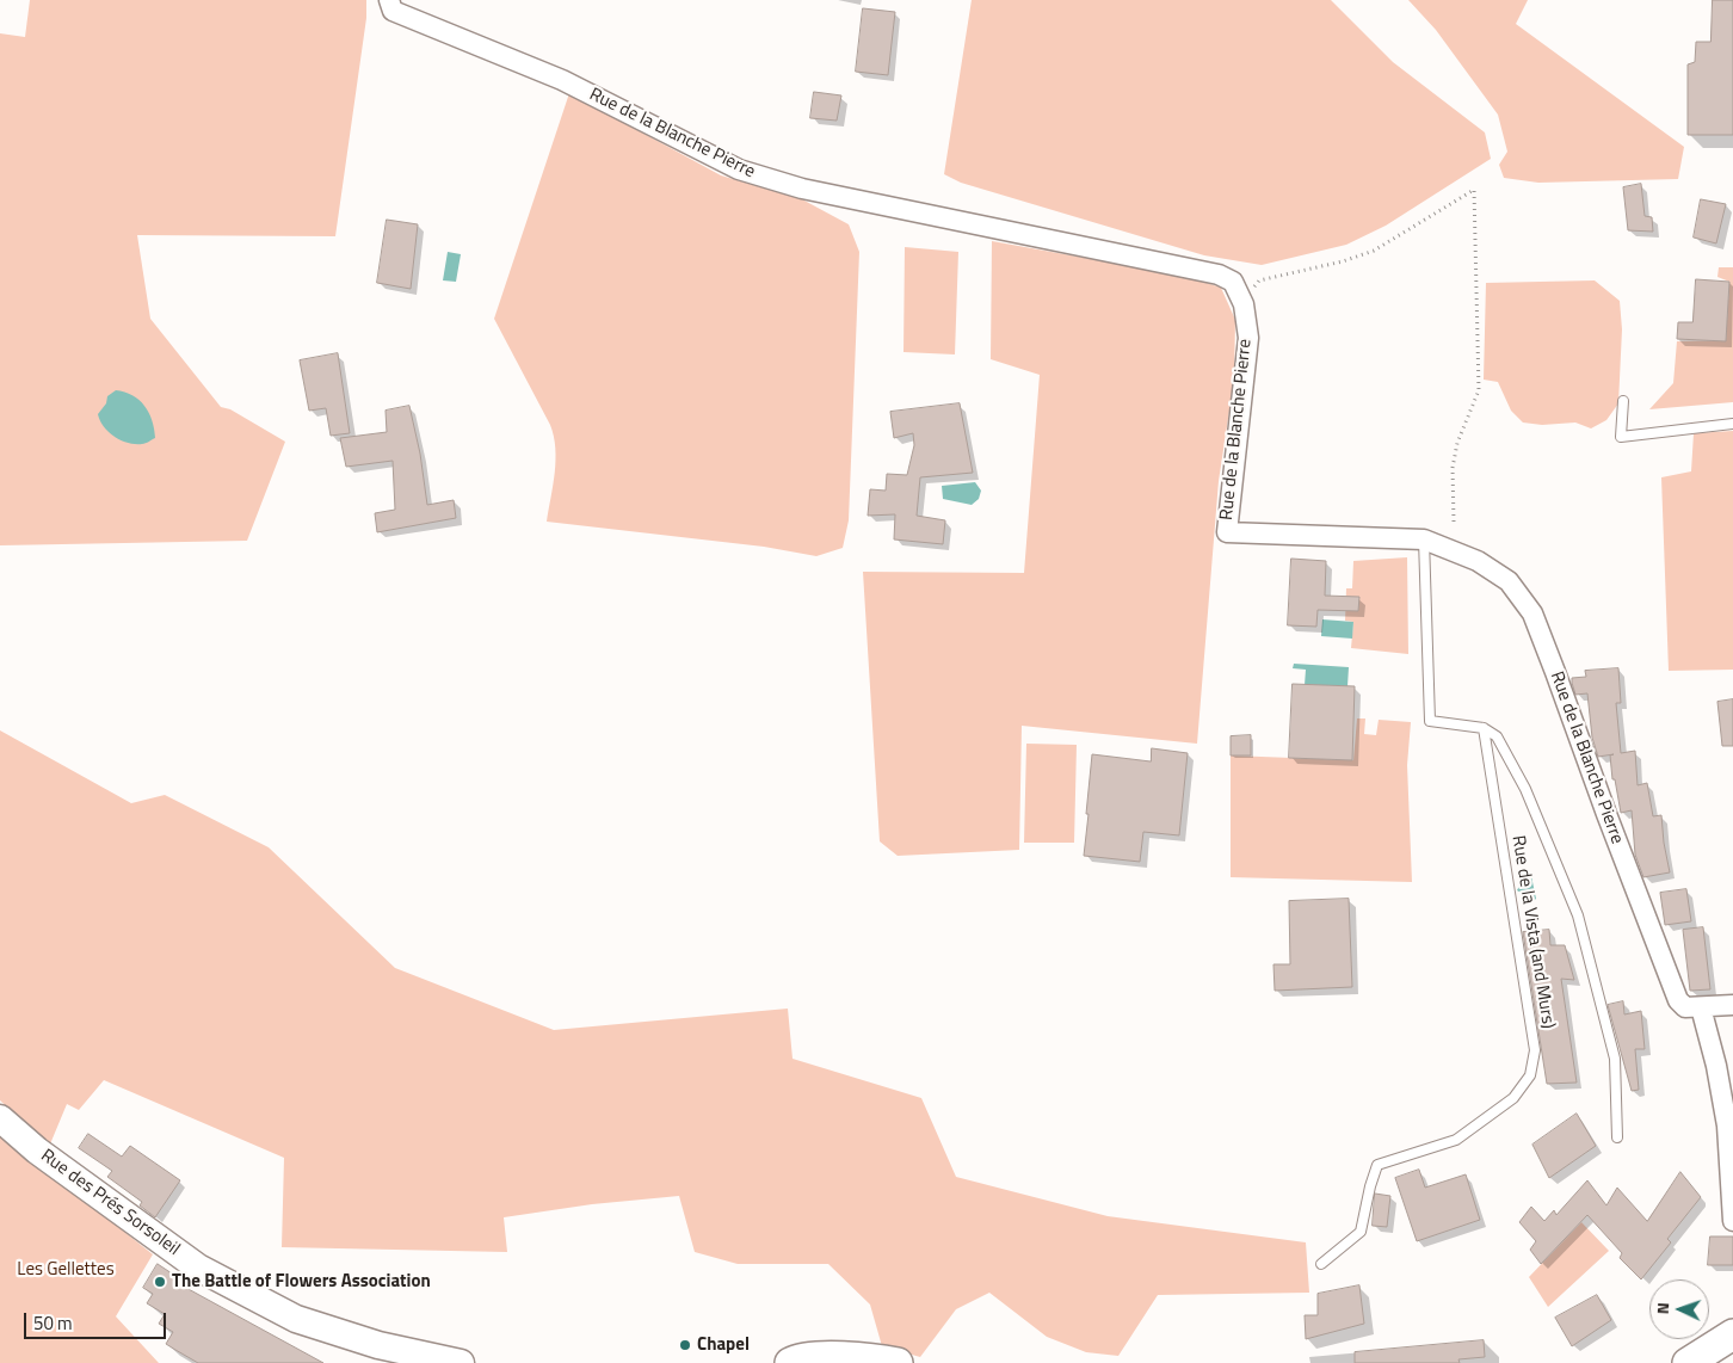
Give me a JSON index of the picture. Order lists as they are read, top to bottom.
{
  "streets": {
    "main road": ["Rue des Prés Sorsoleil"],
    "street": ["Rue de la Blanche Pierre"],
    "lane": ["Rue de la Vista (and Murs)"]
  },
  "parks": ["Les Gellettes"],
  "places": ["The Battle of Flowers Association", "Chapel"],
  "scale_bar": "50 m",
  "north": "left"
}
